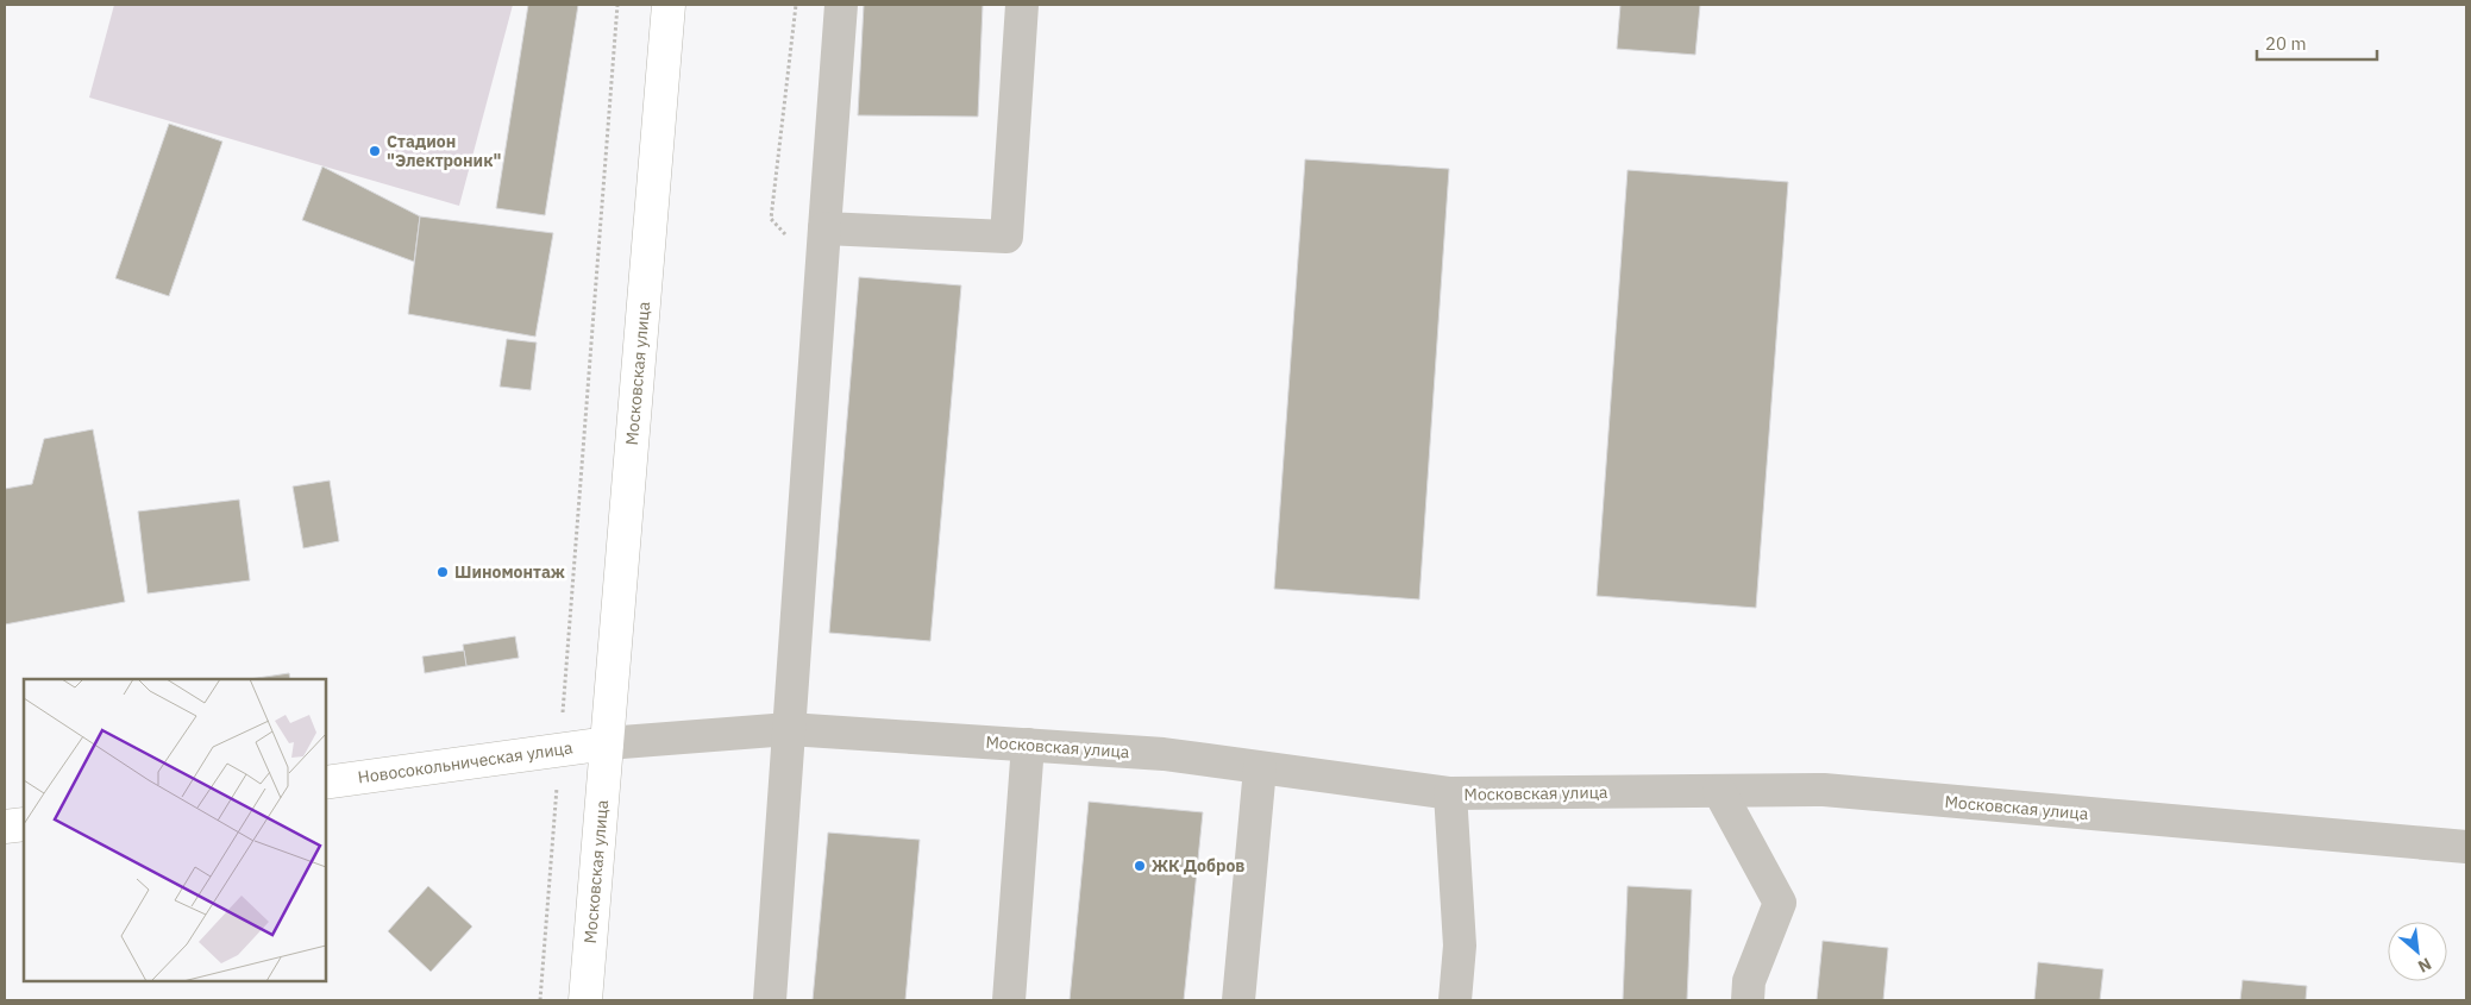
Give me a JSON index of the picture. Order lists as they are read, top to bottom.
{
  "streets": {
    "main road": ["Московская улица", "Новосокольническая улица"]
  },
  "crossings": [
    ["Московская улица", "Новосокольническая улица"]
  ],
  "places": ["Стадион \"Электроник\"", "Шиномонтаж", "ЖК Добров"],
  "scale_bar": "20 m",
  "north": "bottom right"
}
